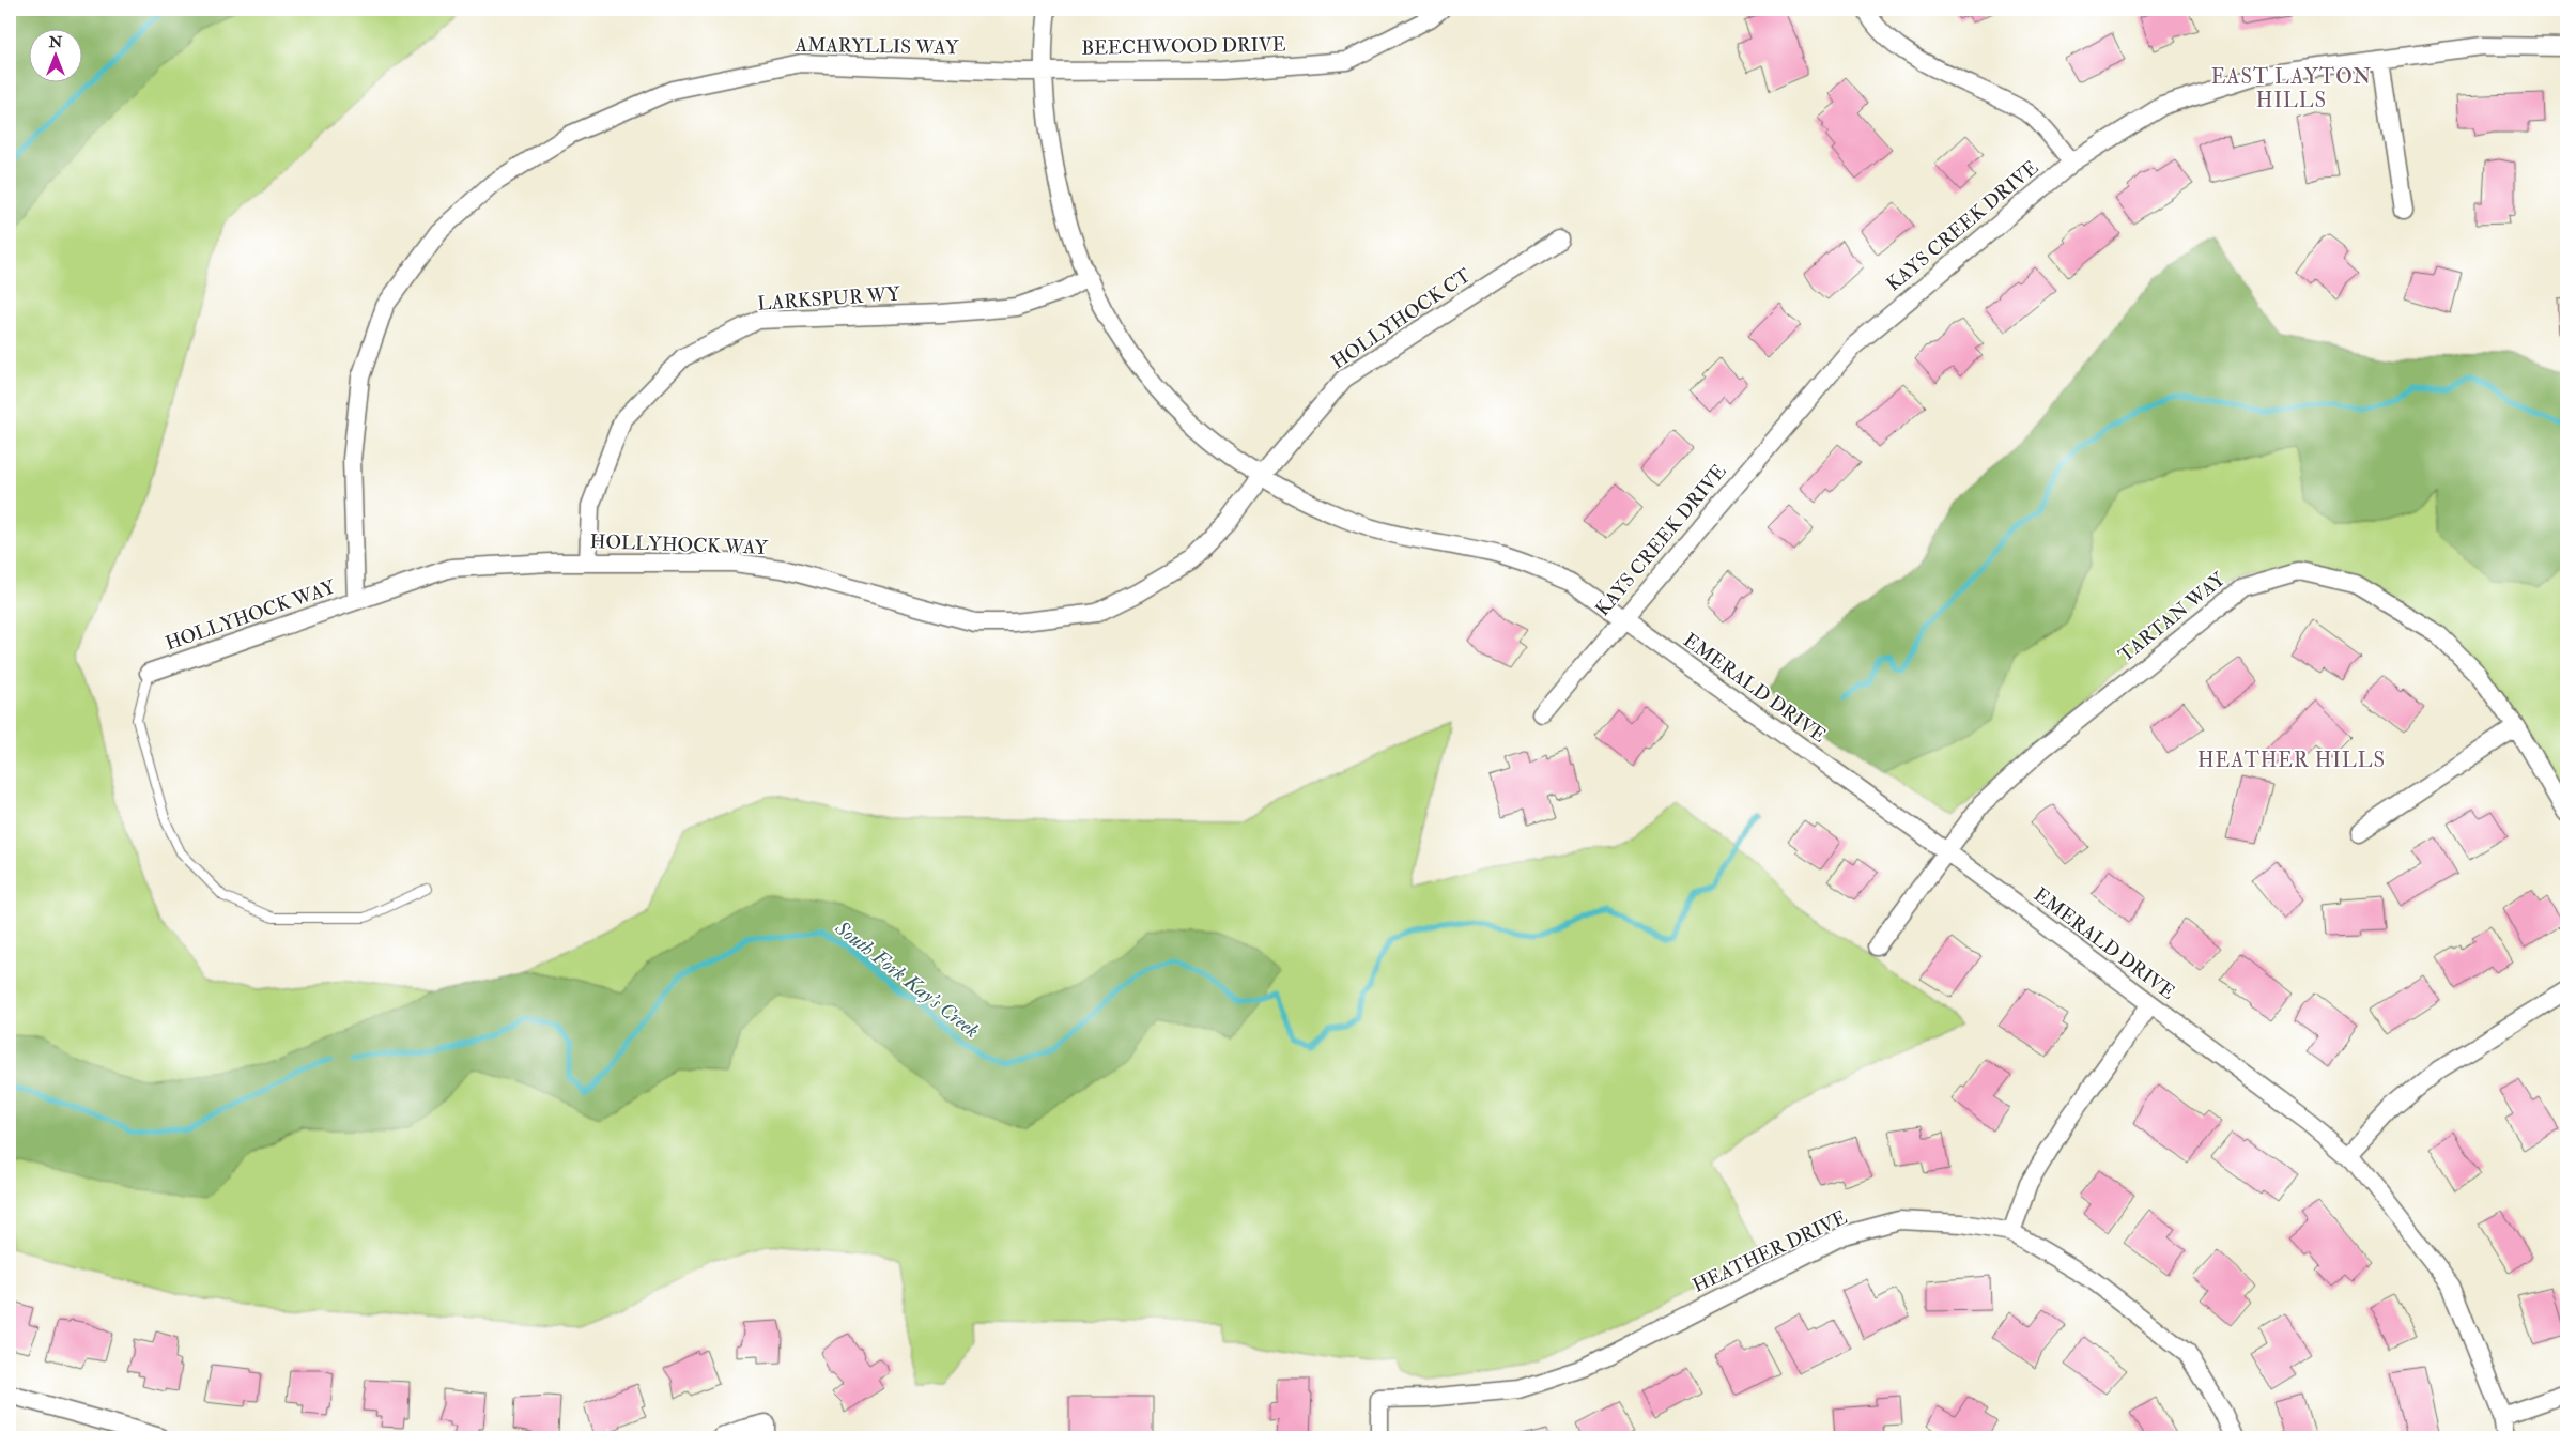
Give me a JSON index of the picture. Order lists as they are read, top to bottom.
{
  "streets": {
    "street": [
      "AMARYLLIS WAY",
      "BEECHWOOD DRIVE",
      "KAYS CREEK DRIVE",
      "LARKSPUR WY",
      "HOLLYHOCK CT",
      "HOLLYHOCK WAY",
      "TARTAN WAY",
      "EMERALD DRIVE",
      "HEATHER DRIVE"
    ]
  },
  "crossings": [
    ["AMARYLLIS WAY", "BEECHWOOD DRIVE"],
    ["AMARYLLIS WAY", "HOLLYHOCK WAY"],
    ["AMARYLLIS WAY", "EMERALD DRIVE"],
    ["BEECHWOOD DRIVE", "EMERALD DRIVE"],
    ["KAYS CREEK DRIVE", "EMERALD DRIVE"],
    ["LARKSPUR WY", "HOLLYHOCK WAY"],
    ["LARKSPUR WY", "EMERALD DRIVE"],
    ["HOLLYHOCK CT", "HOLLYHOCK WAY"],
    ["HOLLYHOCK CT", "EMERALD DRIVE"],
    ["HOLLYHOCK WAY", "EMERALD DRIVE"],
    ["TARTAN WAY", "EMERALD DRIVE"]
  ],
  "districts": ["EAST LAYTON HILLS", "HEATHER HILLS"],
  "water": ["South Fork Kay's Creek"],
  "north": "top"
}
